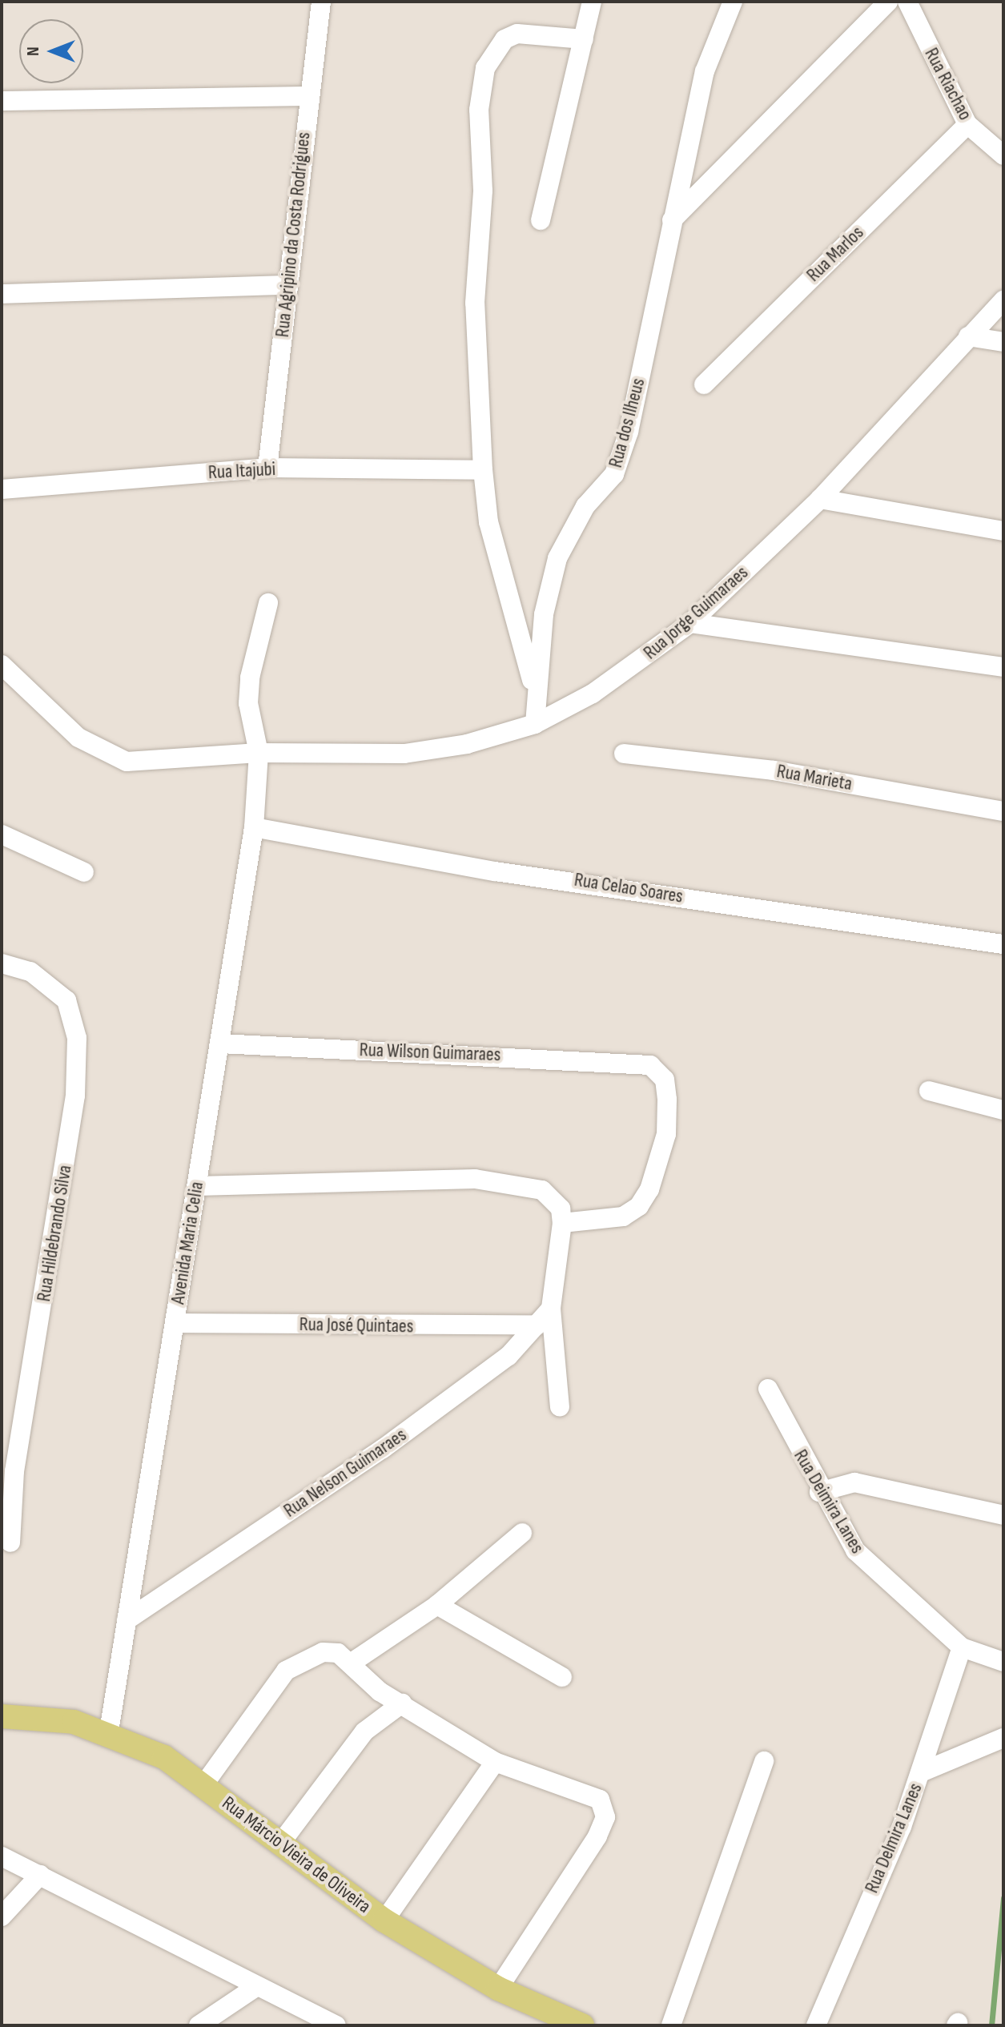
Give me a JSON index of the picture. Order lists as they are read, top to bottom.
{
  "streets": {
    "main road": ["Rua Márcio Vieira de Oliveira"],
    "street": [
      "Rua Riachao",
      "Rua Agripino da Costa Rodrigues",
      "Rua Marlos",
      "Rua dos Ilheus",
      "Rua Itajubi",
      "Rua Jorge Guimaraes",
      "Rua Marieta",
      "Rua Celao Soares",
      "Rua Wilson Guimaraes",
      "Rua Hildebrando Silva",
      "Avenida Maria Celia",
      "Rua José Quintaes",
      "Rua Nelson Guimaraes",
      "Rua Deimira Lanes",
      "Rua Delmira Lanes"
    ]
  },
  "crossings": [
    ["Rua Riachao", "Rua Marlos"],
    ["Rua Agripino da Costa Rodrigues", "Rua Itajubi"],
    ["Rua dos Ilheus", "Rua Jorge Guimaraes"],
    ["Rua Jorge Guimaraes", "Avenida Maria Celia"],
    ["Rua Celao Soares", "Avenida Maria Celia"],
    ["Rua Wilson Guimaraes", "Avenida Maria Celia"],
    ["Avenida Maria Celia", "Rua José Quintaes"],
    ["Avenida Maria Celia", "Rua Nelson Guimaraes"],
    ["Avenida Maria Celia", "Rua Márcio Vieira de Oliveira"],
    ["Rua José Quintaes", "Rua Nelson Guimaraes"],
    ["Rua Deimira Lanes", "Rua Delmira Lanes"]
  ],
  "north": "left"
}
